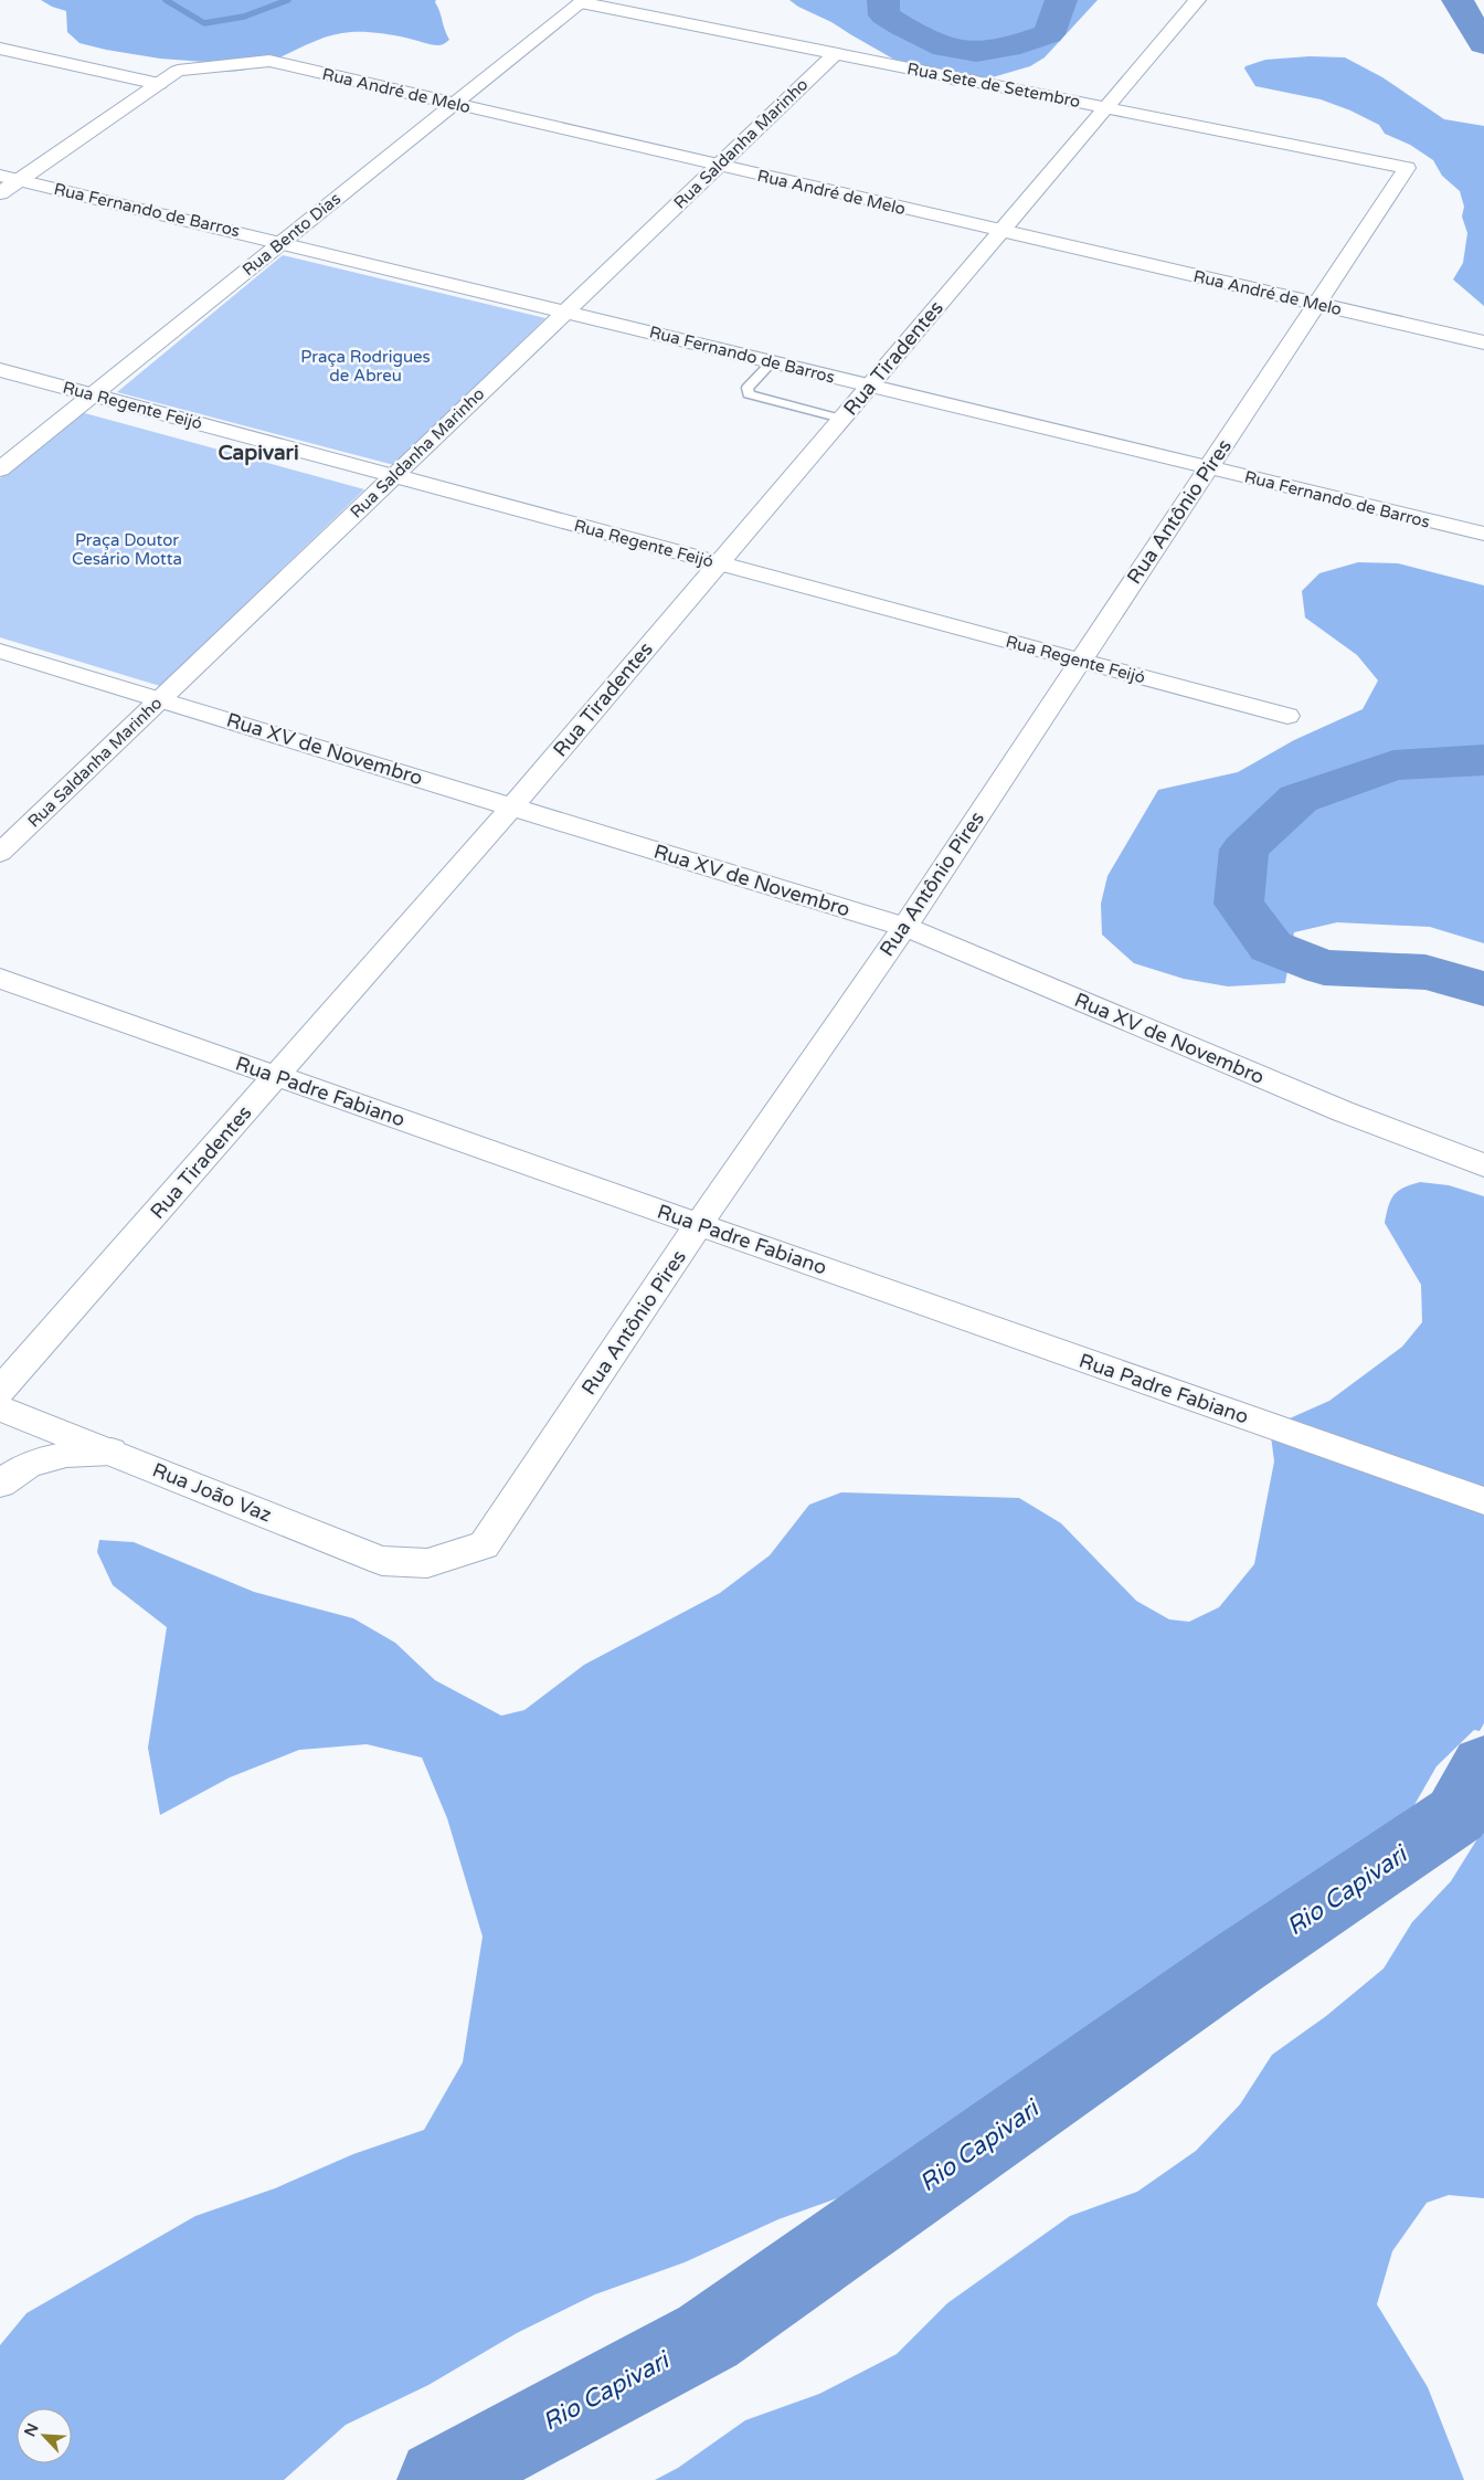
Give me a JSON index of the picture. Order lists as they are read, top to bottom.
{
  "streets": {
    "street": [
      "Rua Sete de Setembro",
      "Rua André de Melo",
      "Rua Saldanha Marinho",
      "Rua Fernando de Barros",
      "Rua Bento Dias",
      "Rua Tiradentes",
      "Rua Regente Feijó",
      "Rua Antônio Pires",
      "Rua XV de Novembro",
      "Rua Padre Fabiano",
      "Rua João Vaz"
    ]
  },
  "crossings": [
    ["Rua Sete de Setembro", "Rua Saldanha Marinho"],
    ["Rua Sete de Setembro", "Rua Bento Dias"],
    ["Rua Sete de Setembro", "Rua Tiradentes"],
    ["Rua Sete de Setembro", "Rua Antônio Pires"],
    ["Rua André de Melo", "Rua Saldanha Marinho"],
    ["Rua André de Melo", "Rua Bento Dias"],
    ["Rua André de Melo", "Rua Tiradentes"],
    ["Rua André de Melo", "Rua Antônio Pires"],
    ["Rua Saldanha Marinho", "Rua Fernando de Barros"],
    ["Rua Saldanha Marinho", "Rua Regente Feijó"],
    ["Rua Saldanha Marinho", "Rua XV de Novembro"],
    ["Rua Fernando de Barros", "Rua Bento Dias"],
    ["Rua Fernando de Barros", "Rua Tiradentes"],
    ["Rua Fernando de Barros", "Rua Antônio Pires"],
    ["Rua Bento Dias", "Rua Regente Feijó"],
    ["Rua Tiradentes", "Rua Regente Feijó"],
    ["Rua Tiradentes", "Rua XV de Novembro"],
    ["Rua Tiradentes", "Rua Padre Fabiano"],
    ["Rua Regente Feijó", "Rua Antônio Pires"],
    ["Rua Antônio Pires", "Rua XV de Novembro"],
    ["Rua Antônio Pires", "Rua Padre Fabiano"],
    ["Rua Antônio Pires", "Rua João Vaz"]
  ],
  "districts": ["Capivari"],
  "water": ["Rio Capivari"],
  "parks": ["Praça Rodrigues de Abreu", "Praça Doutor Cesário Motta"],
  "north": "top left"
}
